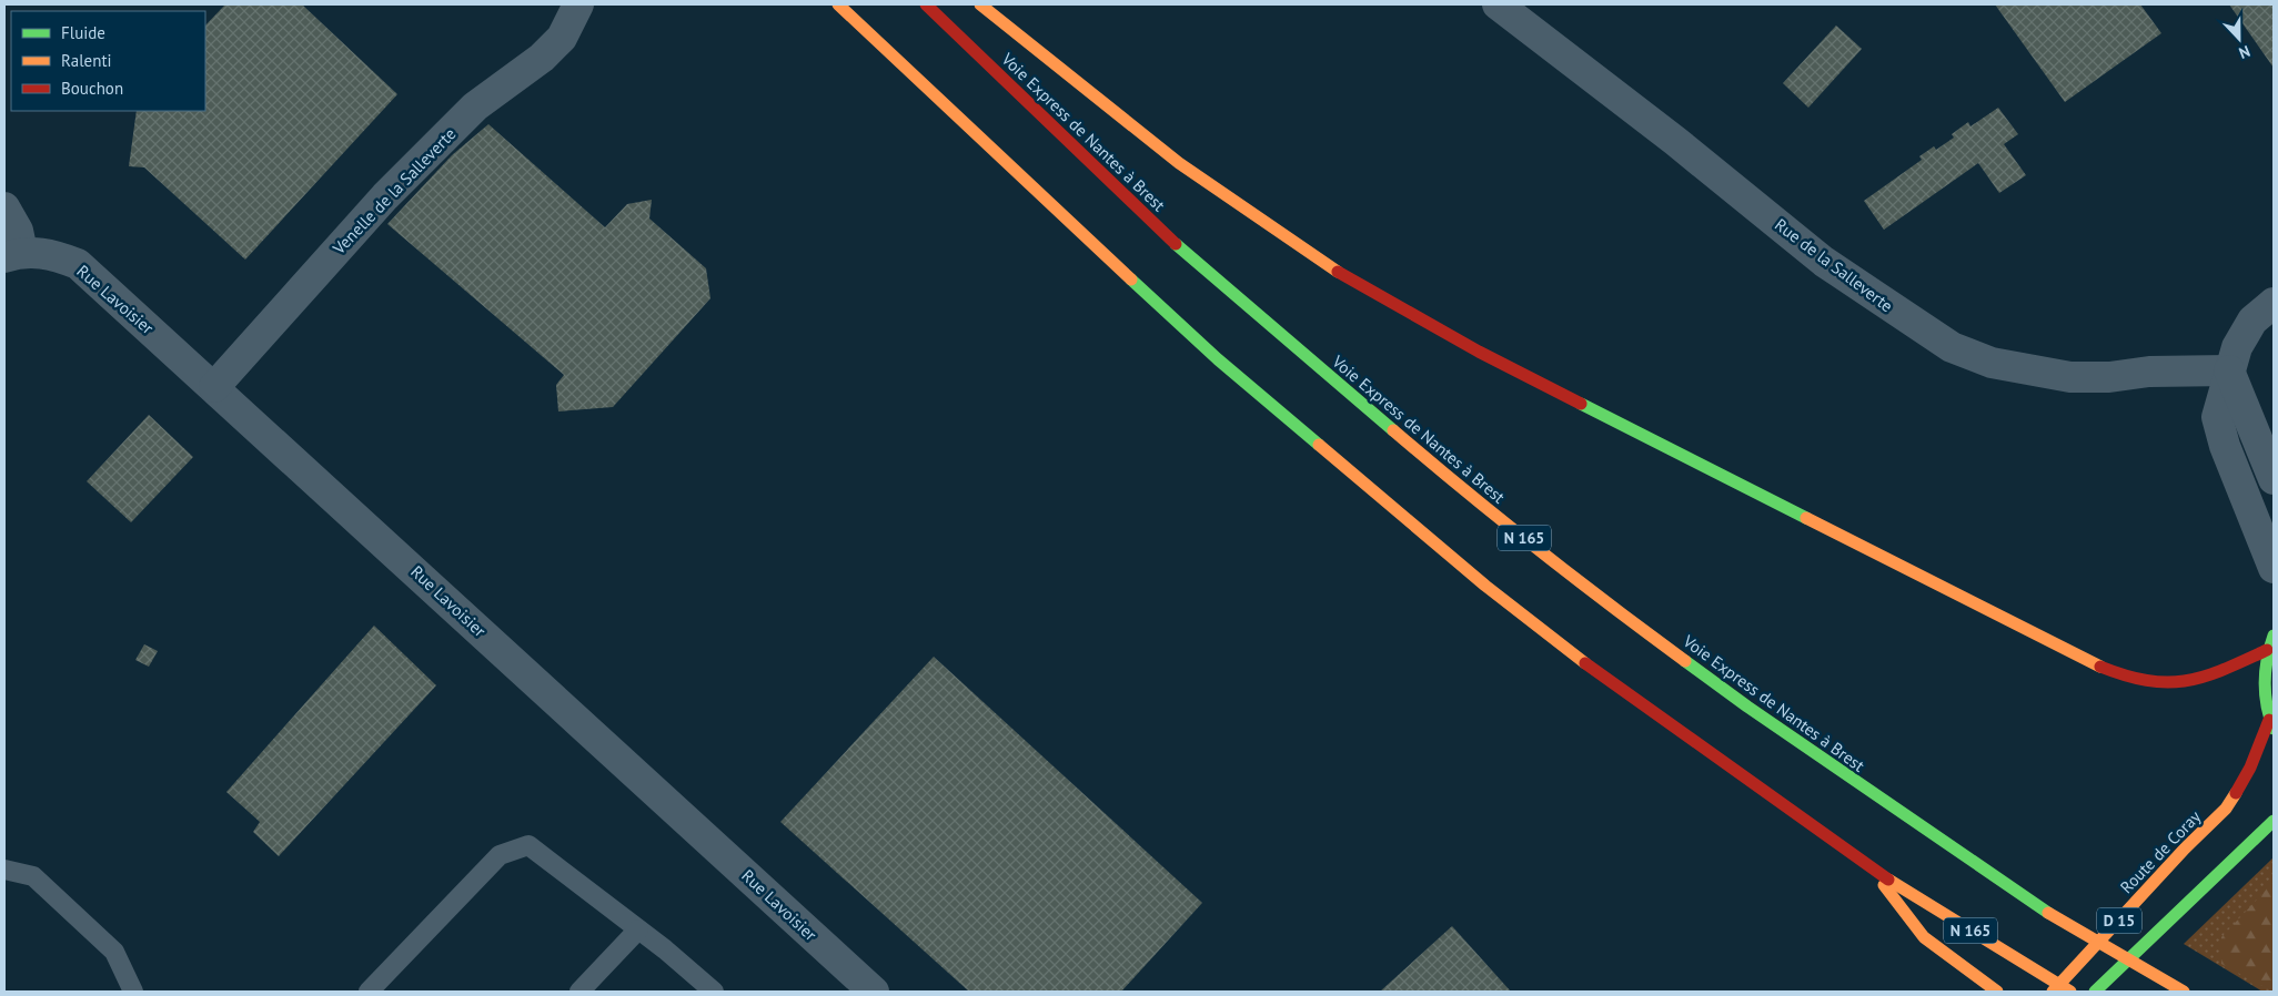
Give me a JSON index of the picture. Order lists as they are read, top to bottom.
{
  "streets": {
    "main road": [
      "Voie Express de Nantes à Brest",
      "N 165",
      "Route de Coray",
      "D 15"
    ],
    "street": ["Venelle de la Salleverte", "Rue de la Salleverte", "Rue Lavoisier"]
  },
  "crossings": [
    ["Venelle de la Salleverte", "Rue Lavoisier"]
  ],
  "legend": ["Fluide", "Ralenti", "Bouchon"],
  "north": "bottom"
}
